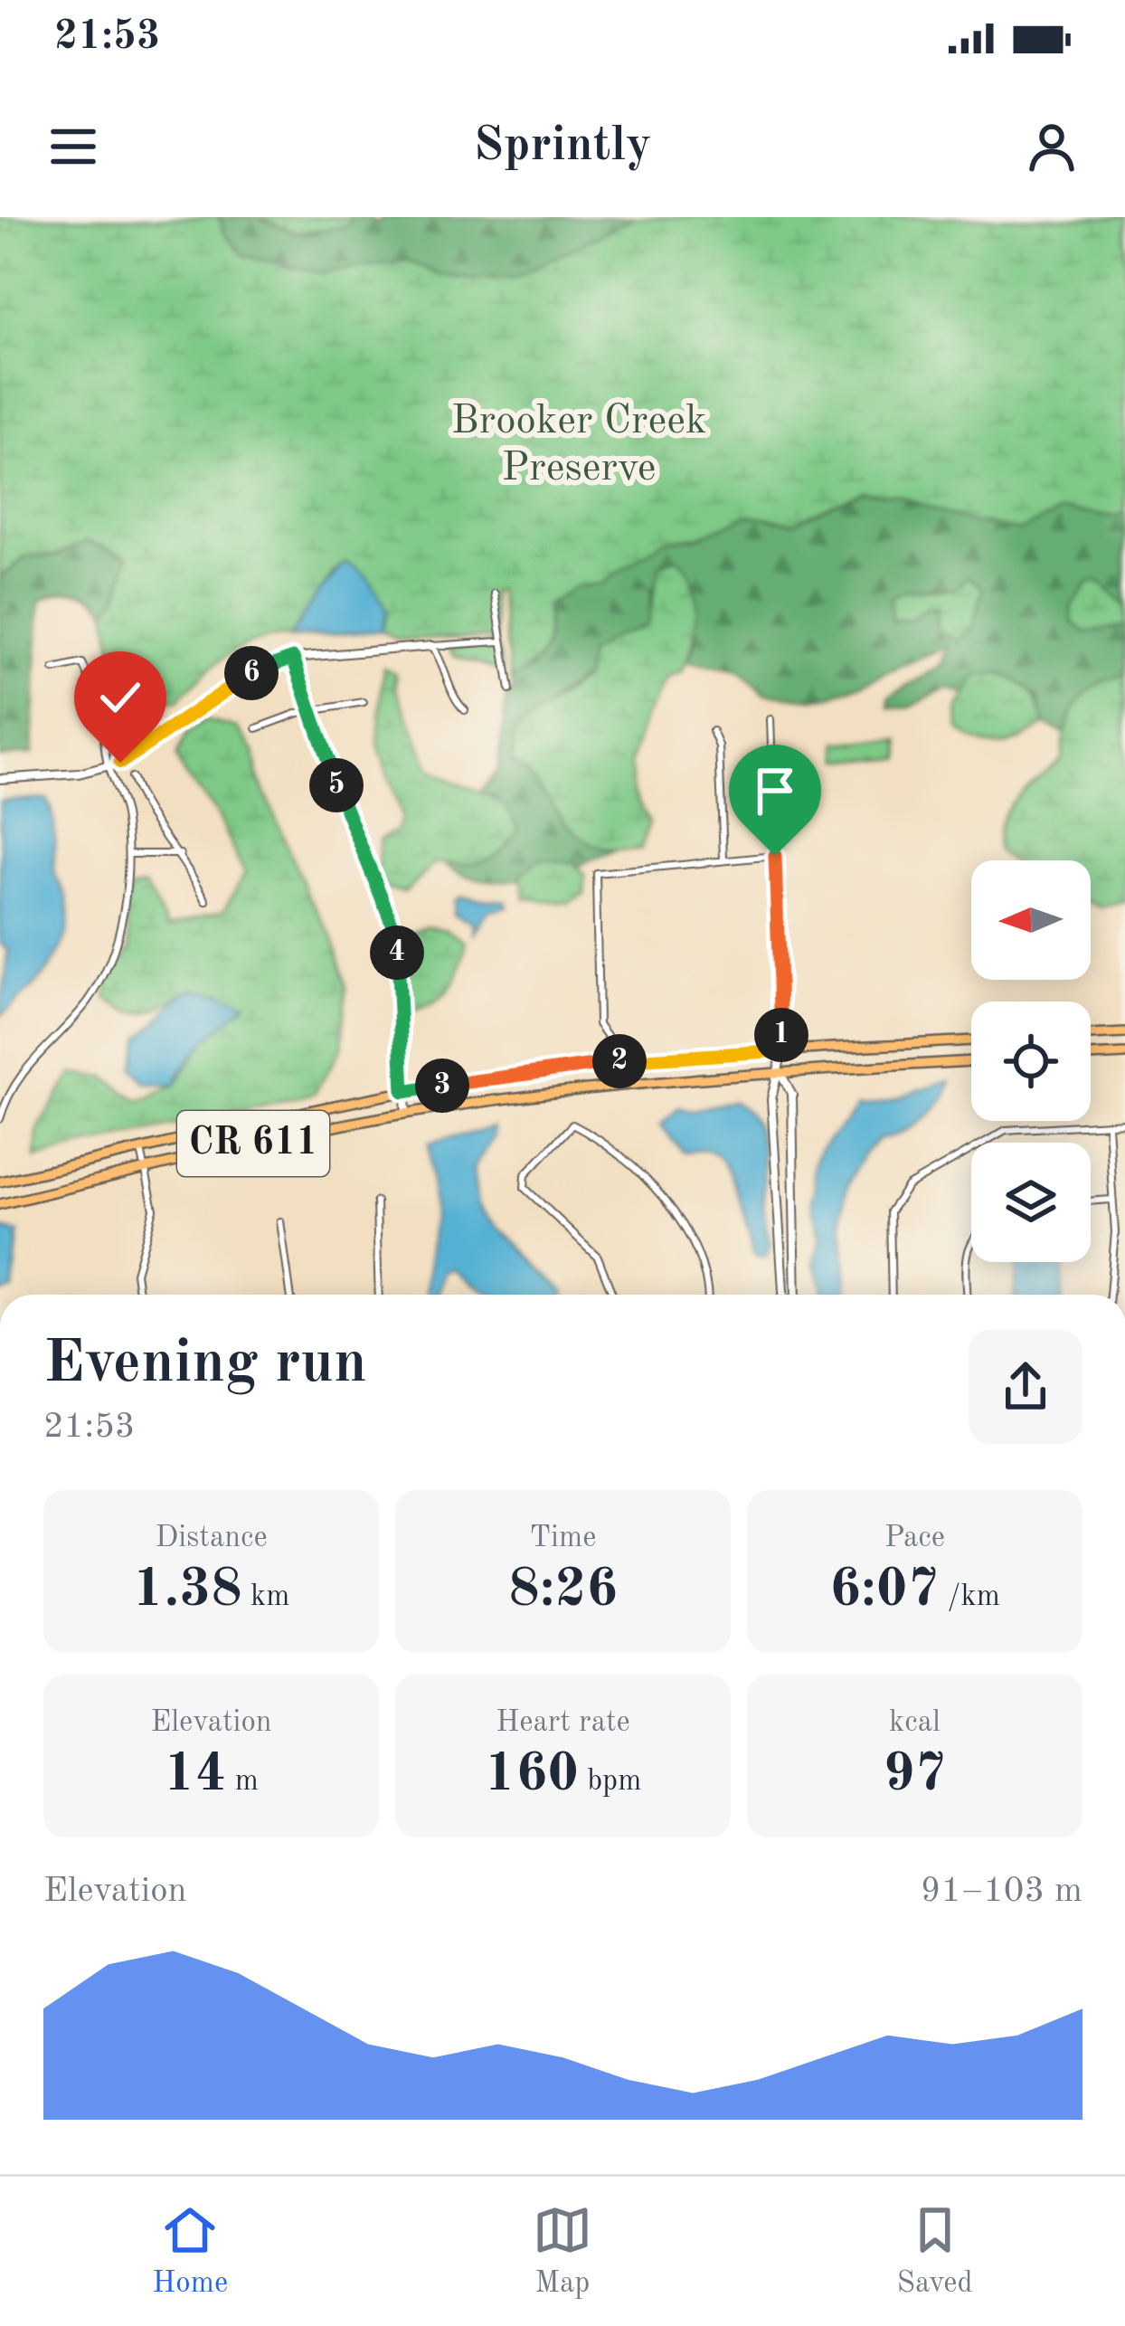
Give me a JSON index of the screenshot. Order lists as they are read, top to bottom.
{
  "streets": {
    "main road": ["CR 611"]
  },
  "parks": ["Brooker Creek Preserve"],
  "north": "left",
  "page": {
    "status": "21:53",
    "header": "Sprintly",
    "pins": [
      "6",
      "5",
      "4",
      "1",
      "2",
      "3"
    ],
    "heading": ["Evening run", "21:53"],
    "stats": [
      ["Distance", "1.38 km"],
      ["Time", "8:26"],
      ["Pace", "6:07 /km"],
      ["Elevation", "14 m"],
      ["Heart rate", "160 bpm"],
      ["kcal", "97"]
    ],
    "chart": ["Elevation", "91–103 m"],
    "tabs": ["Home", "Map", "Saved"]
  }
}
